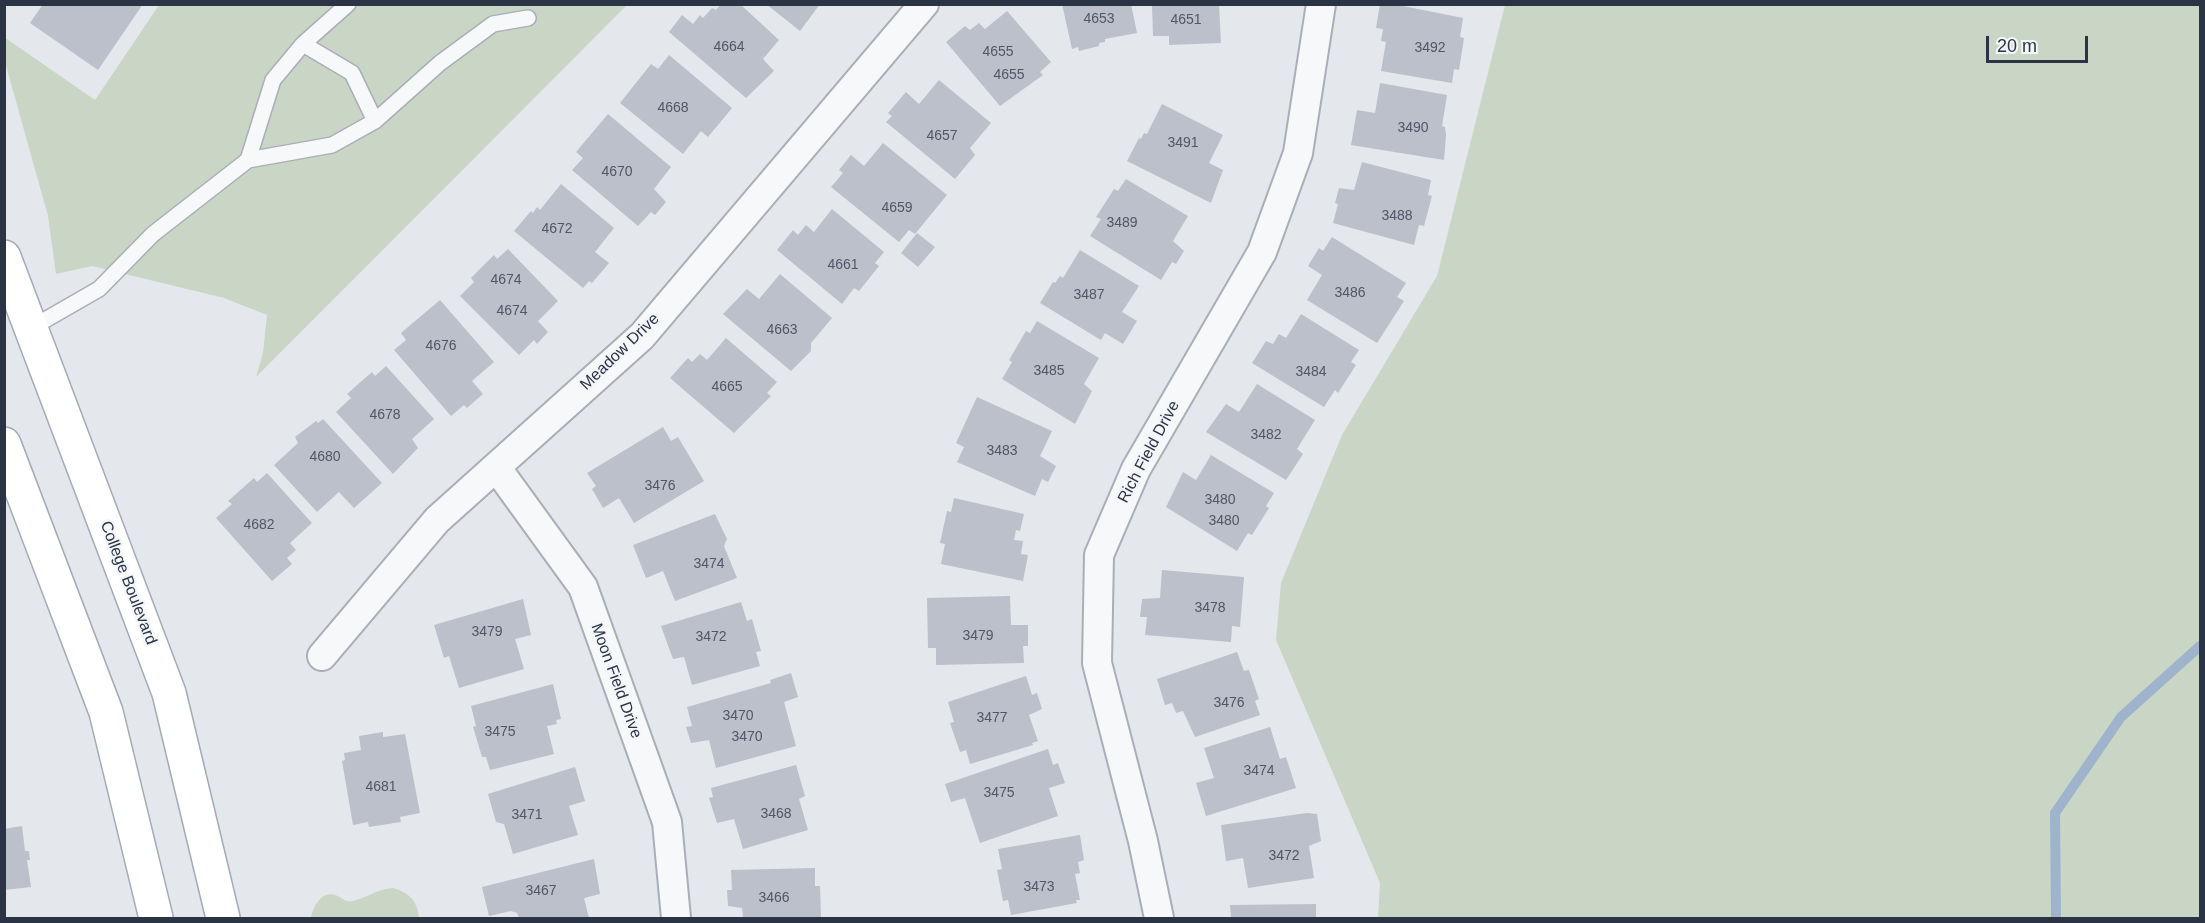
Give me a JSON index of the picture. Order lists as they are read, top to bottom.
{
  "streets": {
    "main road": ["College Boulevard"],
    "street": ["Meadow Drive", "Rich Field Drive", "Moon Field Drive"]
  },
  "crossings": [
    ["Meadow Drive", "Moon Field Drive"]
  ],
  "house_numbers": [
    "4653",
    "4651",
    "4664",
    "3492",
    "4655",
    "4655",
    "4668",
    "3490",
    "4657",
    "3491",
    "4670",
    "4659",
    "3488",
    "3489",
    "4672",
    "4661",
    "4674",
    "3486",
    "3487",
    "4674",
    "4663",
    "4676",
    "3485",
    "3484",
    "4665",
    "4678",
    "3482",
    "3483",
    "4680",
    "3476",
    "3480",
    "3480",
    "4682",
    "3474",
    "3478",
    "3479",
    "3479",
    "3472",
    "3476",
    "3470",
    "3477",
    "3475",
    "3470",
    "3474",
    "4681",
    "3475",
    "3468",
    "3471",
    "3472",
    "3473",
    "3467",
    "3466"
  ],
  "scale_bar": "20 m"
}
